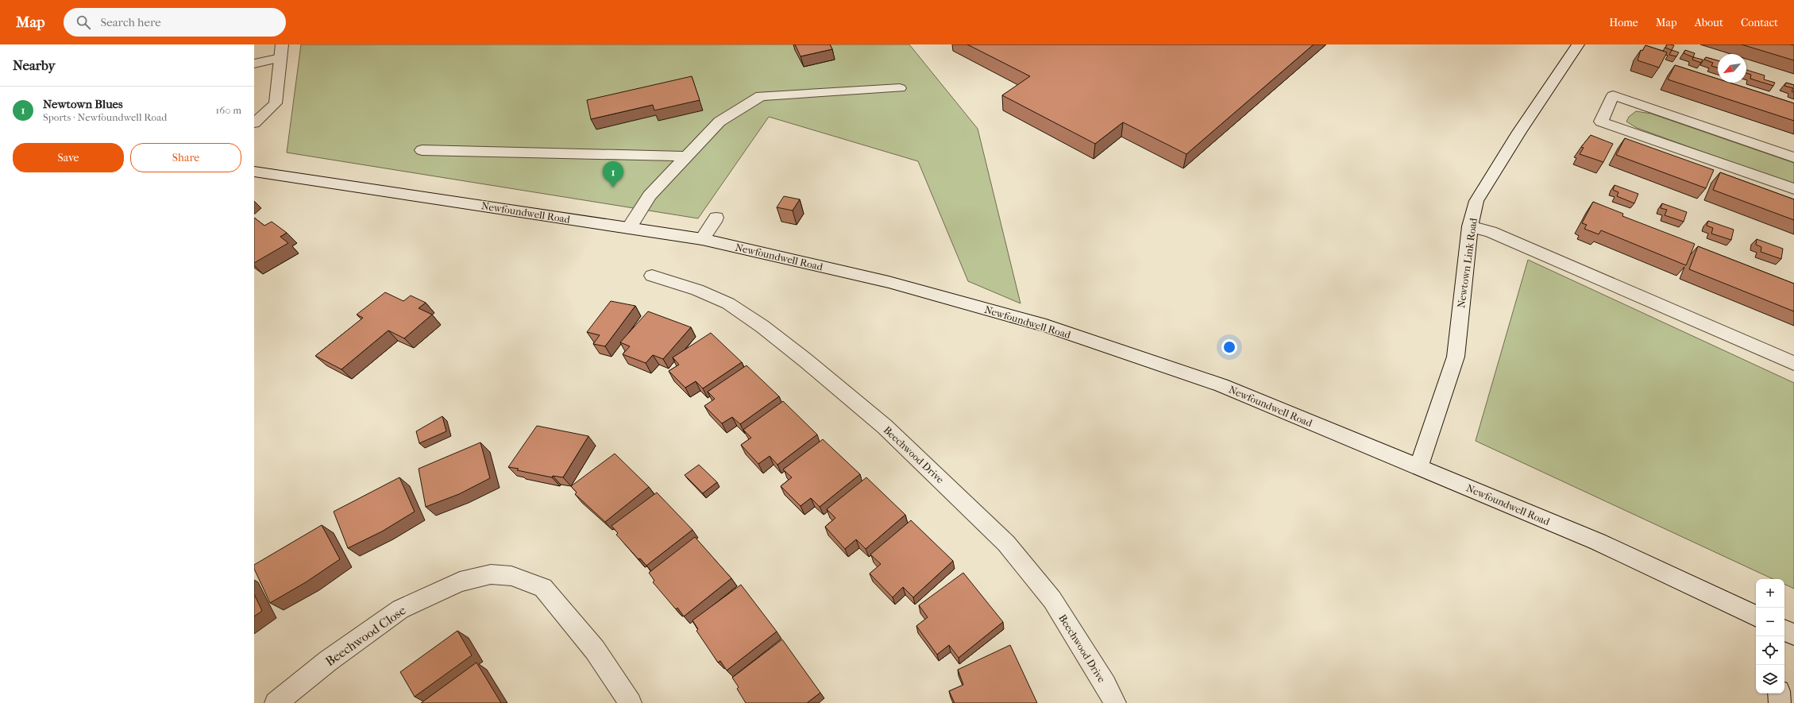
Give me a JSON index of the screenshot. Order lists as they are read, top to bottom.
{
  "streets": {
    "street": [
      "Newfoundwell Road",
      "Newtown Link Road",
      "Beechwood Drive",
      "Beechwood Close"
    ]
  },
  "crossings": [
    ["Newfoundwell Road", "Newtown Link Road"]
  ],
  "north": "bottom left",
  "page": {
    "header": "Map",
    "search": "Search here",
    "nav": [
      "Home",
      "Map",
      "About",
      "Contact"
    ],
    "heading": "Nearby",
    "list": [
      {
        "mark": "1",
        "name": "Newtown Blues",
        "note": "Sports · Newfoundwell Road",
        "value": "160 m"
      }
    ],
    "buttons": ["Save", "Share"],
    "pins": "1",
    "map_buttons": ["+", "−"]
  }
}
